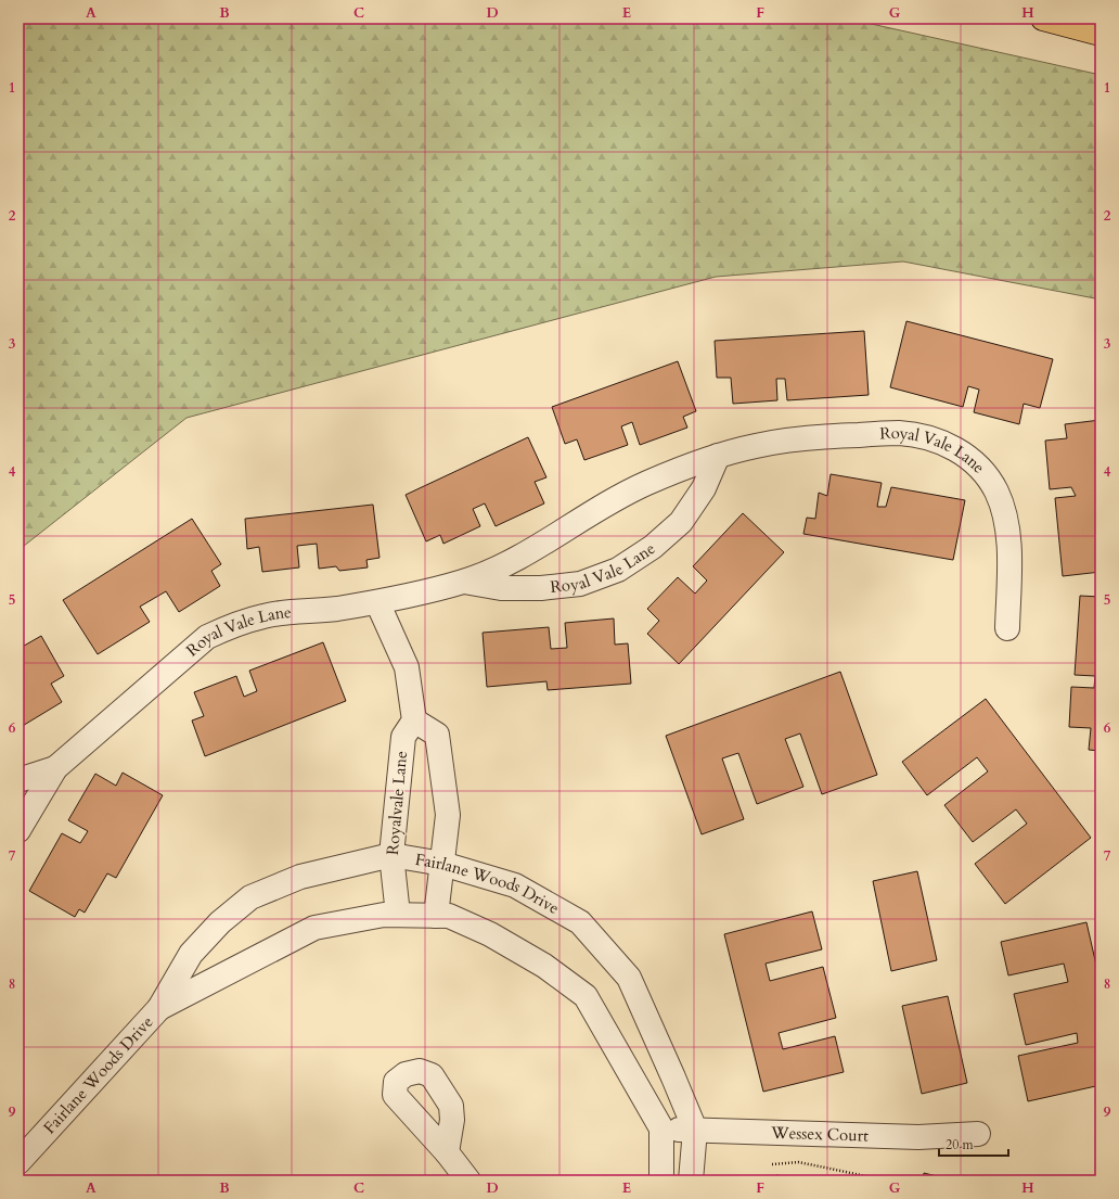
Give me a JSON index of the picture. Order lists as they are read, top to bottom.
{
  "streets": {
    "street": [
      "Royal Vale Lane",
      "Royalvale Lane",
      "Fairlane Woods Drive",
      "Wessex Court"
    ]
  },
  "crossings": [
    ["Royalvale Lane", "Fairlane Woods Drive"],
    ["Fairlane Woods Drive", "Wessex Court"]
  ],
  "scale_bar": "20 m",
  "grid": {
    "columns": [
      "A",
      "B",
      "C",
      "D",
      "E",
      "F",
      "G",
      "H"
    ],
    "rows": [
      "1",
      "2",
      "3",
      "4",
      "5",
      "6",
      "7",
      "8",
      "9"
    ]
  }
}
